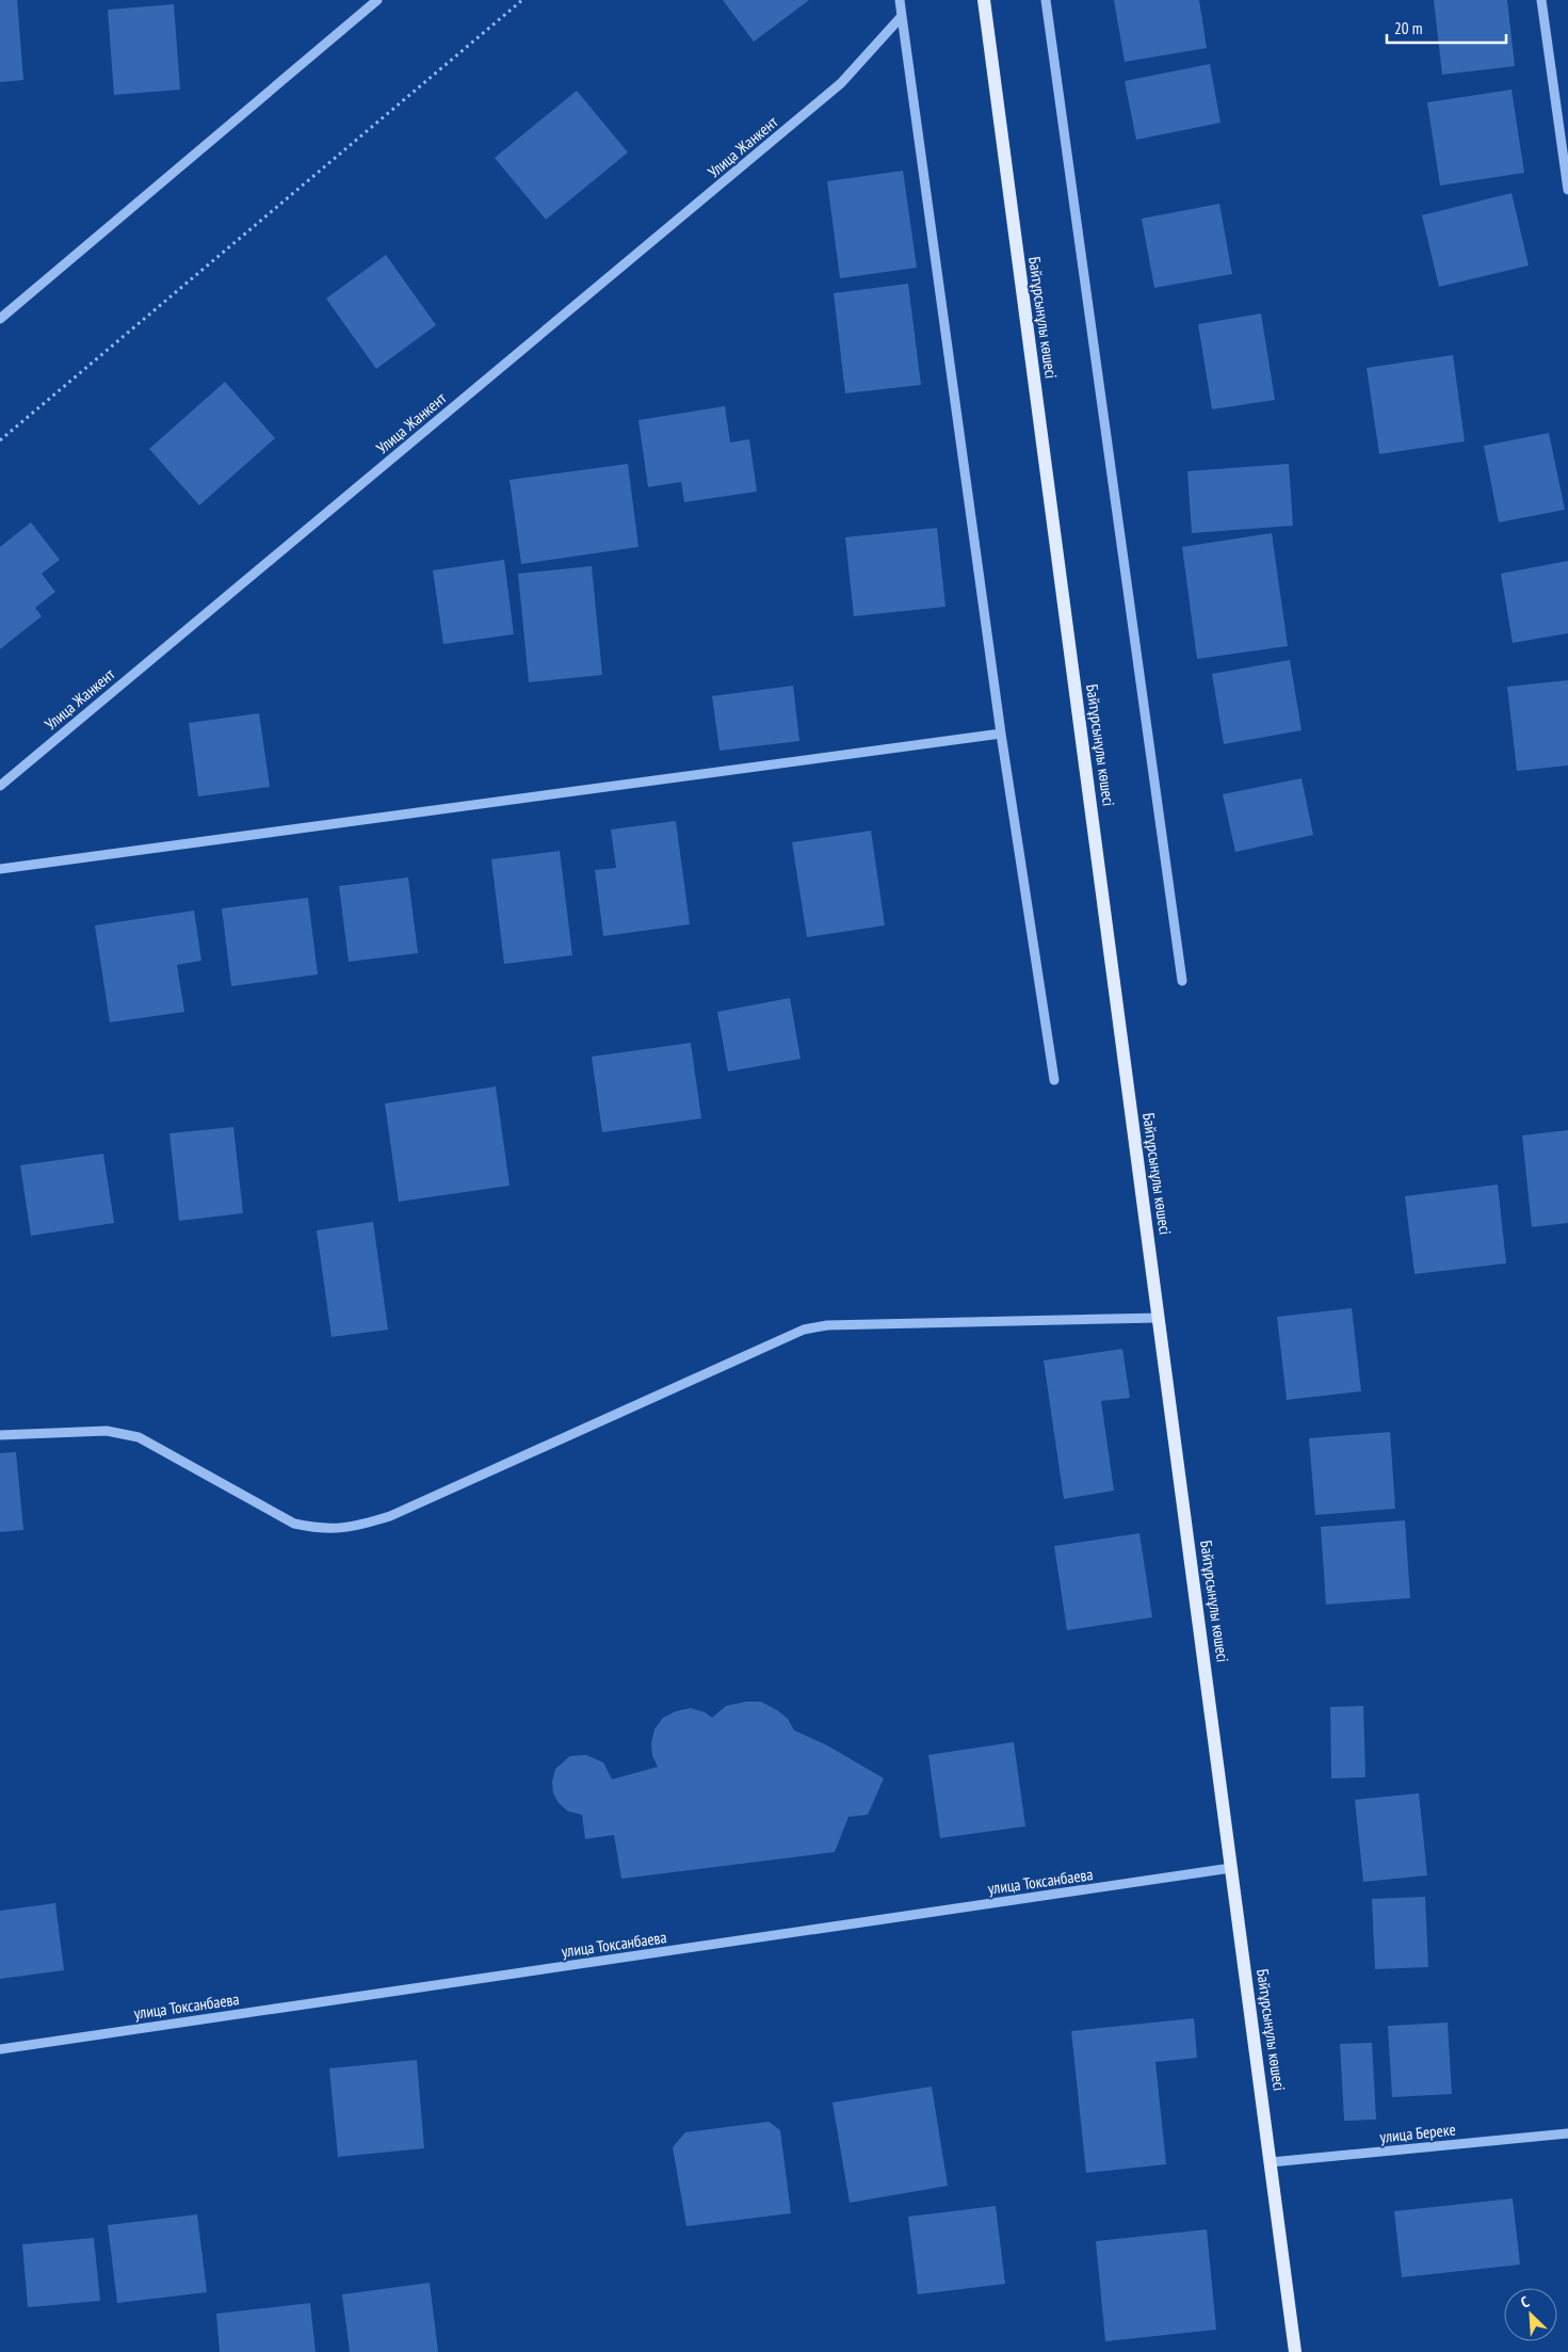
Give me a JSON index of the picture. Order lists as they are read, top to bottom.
{
  "streets": {
    "main road": ["Байтұрсынұлы көшесі"],
    "street": ["Улица Жанкент", "улица Токсанбаева", "улица Береке"]
  },
  "crossings": [
    ["Байтұрсынұлы көшесі", "улица Токсанбаева"],
    ["Байтұрсынұлы көшесі", "улица Береке"]
  ],
  "scale_bar": "20 m",
  "north": "top left"
}
